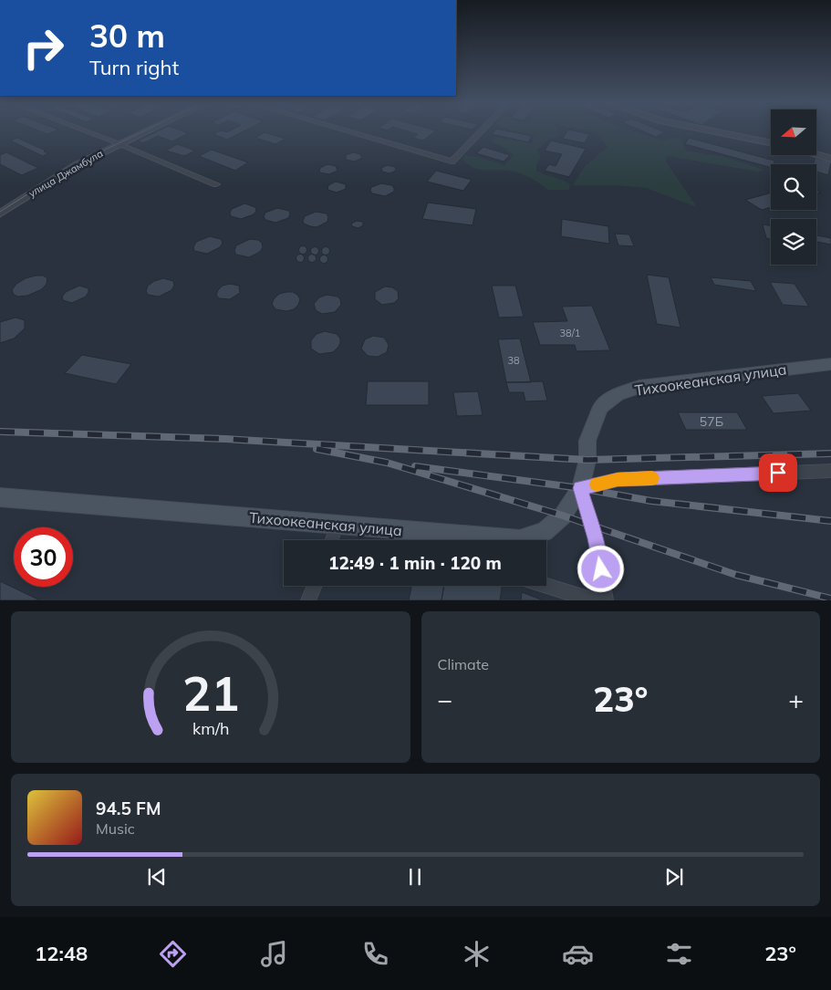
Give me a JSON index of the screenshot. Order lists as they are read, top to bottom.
{
  "streets": {
    "main road": ["Тихоокеанская улица"],
    "street": ["улица Джамбула"]
  },
  "house_numbers": ["38/1", "38", "57Б"],
  "north": "left",
  "page": {
    "turn": ["30 m", "Turn right"],
    "limit": "30",
    "trip": "12:49 · 1 min · 120 m",
    "tile": "Climate",
    "heat": ["−", "23°", "+"],
    "song": ["94.5 FM", "Music"],
    "tabs": ["12:48", "23°"],
    "gauge": ["21", "km/h"]
  }
}
